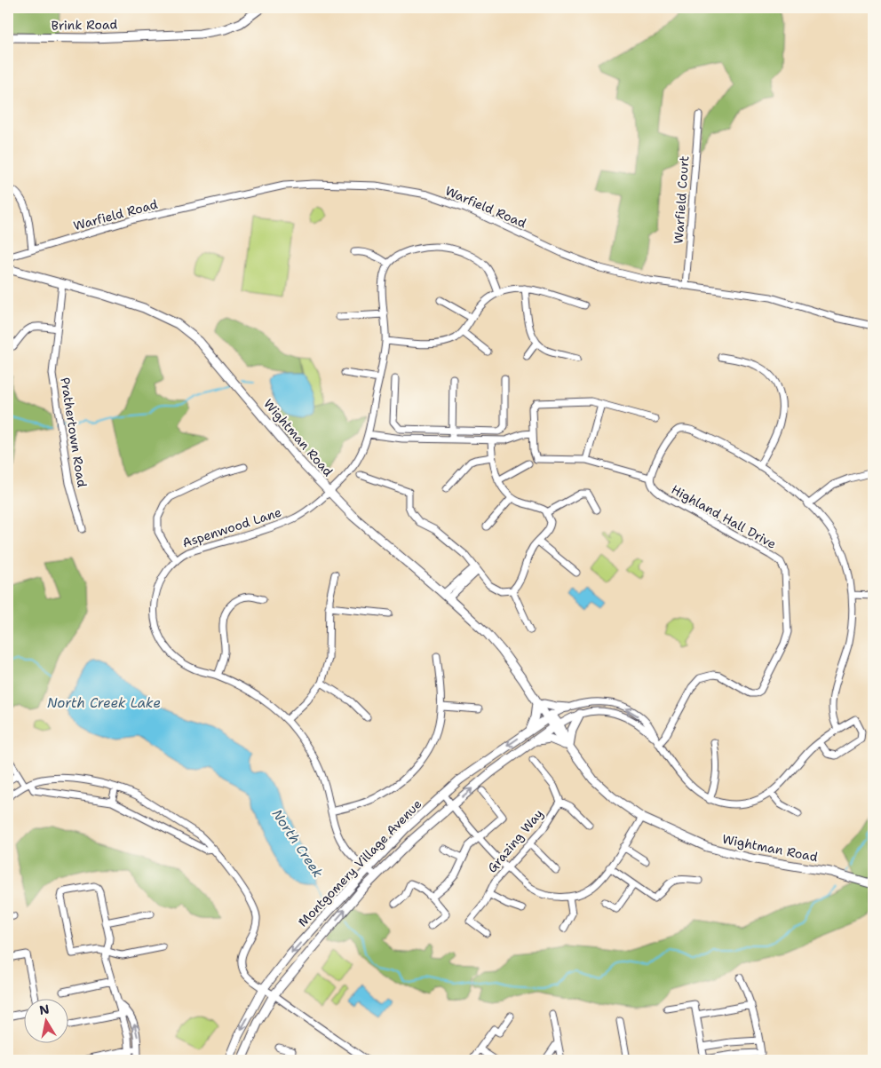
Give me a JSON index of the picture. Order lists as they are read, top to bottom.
{
  "streets": {
    "main road": ["Brink Road", "Wightman Road", "Montgomery Village Avenue"],
    "street": [
      "Warfield Court",
      "Warfield Road",
      "Prathertown Road",
      "Highland Hall Drive",
      "Aspenwood Lane",
      "Grazing Way"
    ]
  },
  "crossings": [
    ["Warfield Court", "Warfield Road"],
    ["Prathertown Road", "Wightman Road"],
    ["Wightman Road", "Aspenwood Lane"],
    ["Wightman Road", "Montgomery Village Avenue"],
    ["Aspenwood Lane", "Montgomery Village Avenue"]
  ],
  "water": ["North Creek Lake", "North Creek"],
  "north": "top"
}
